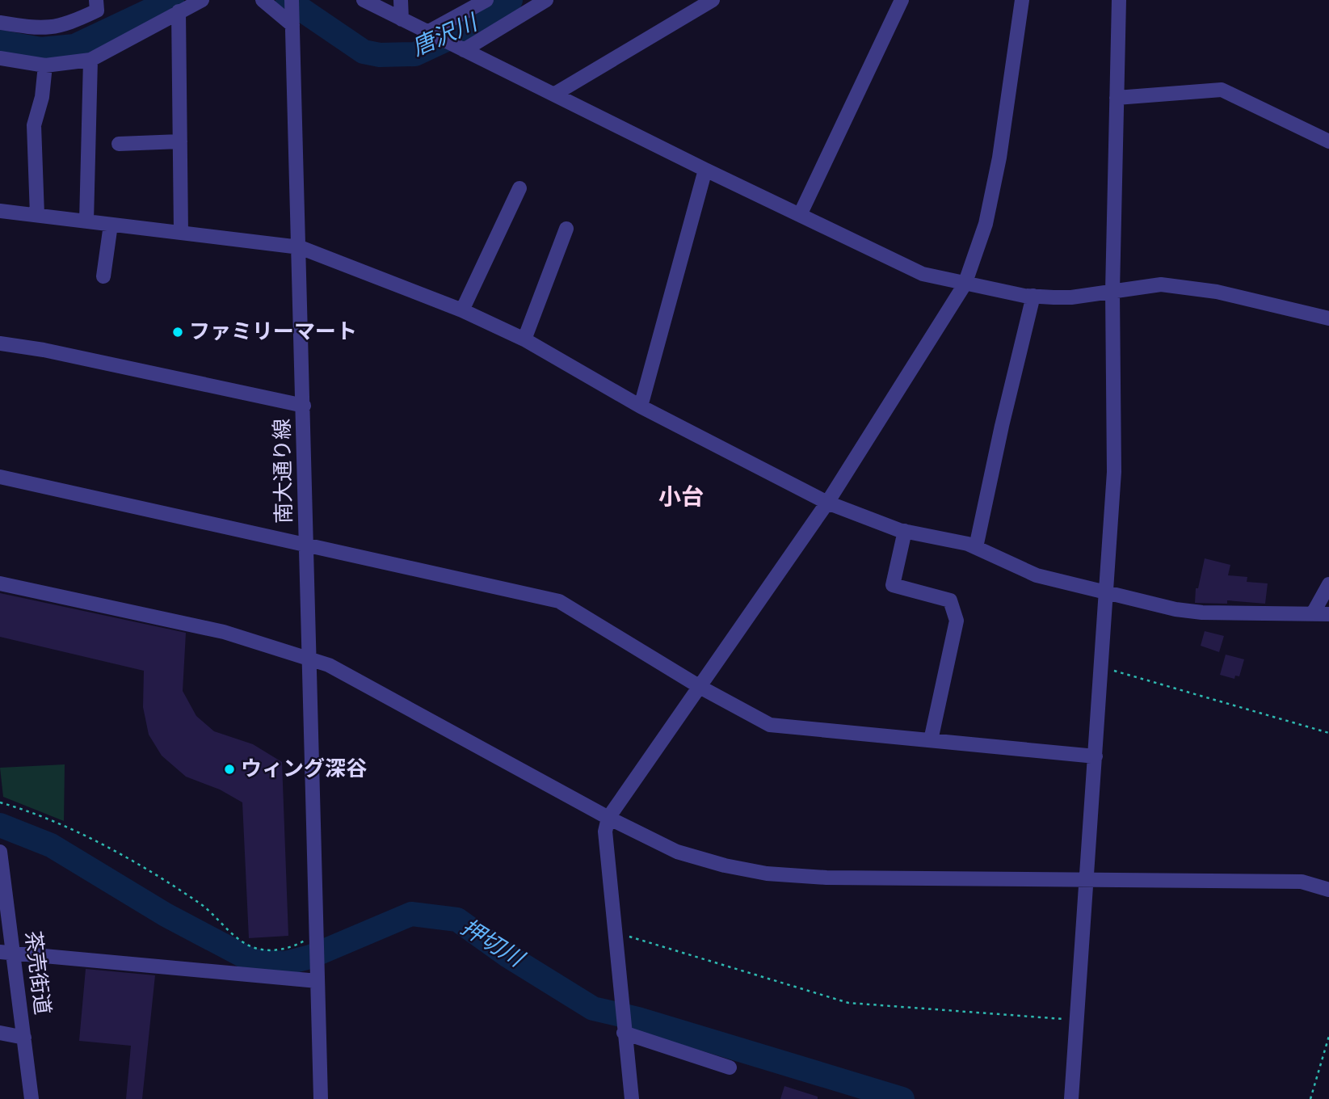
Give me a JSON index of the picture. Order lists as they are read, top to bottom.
{
  "streets": {
    "street": ["南大通り線", "茶売街道"]
  },
  "districts": ["小台"],
  "water": ["唐沢川", "押切川"],
  "places": ["ファミリーマート", "ウィング深谷"]
}
